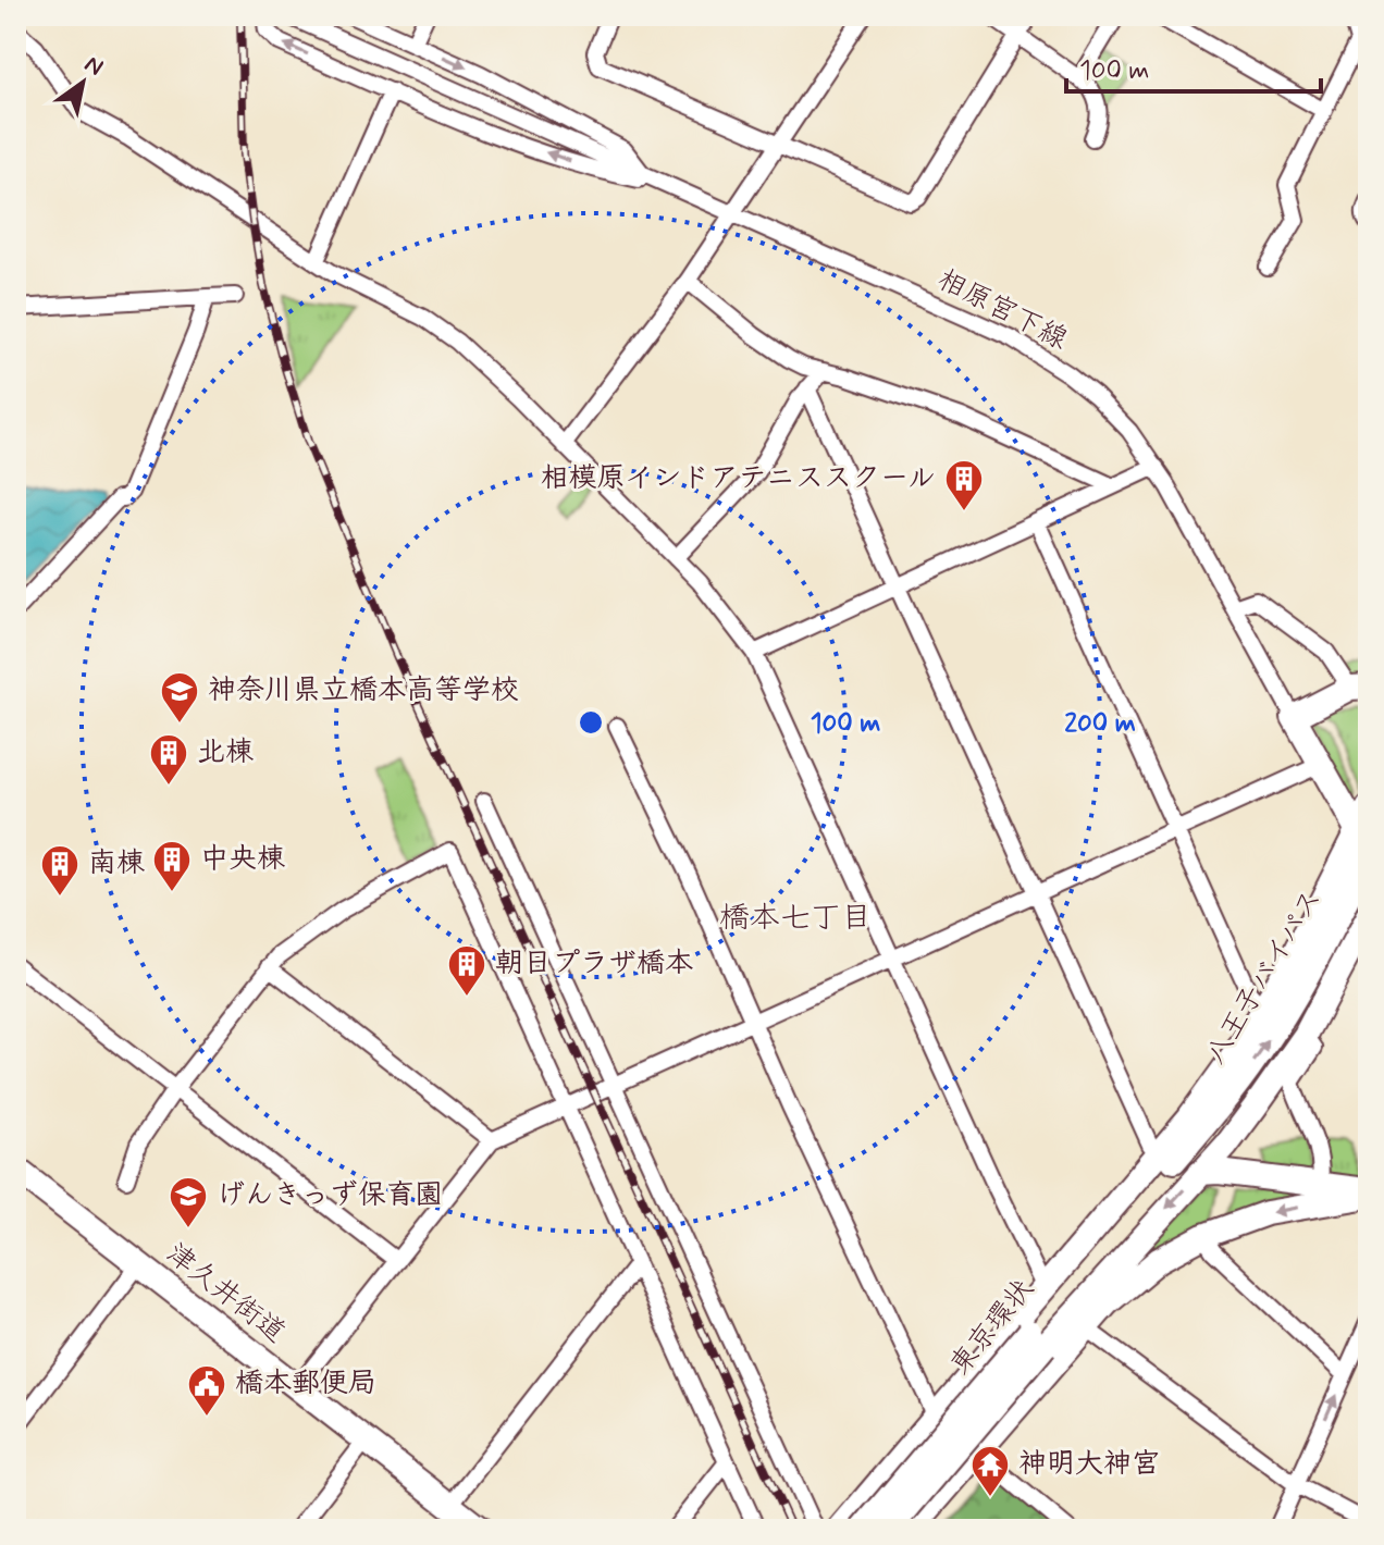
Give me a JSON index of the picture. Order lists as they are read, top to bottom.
{
  "streets": {
    "highway": ["八王子バイパス", "津久井街道", "東京環状"],
    "street": ["相原宮下線"]
  },
  "crossings": [
    ["八王子バイパス", "東京環状"]
  ],
  "districts": ["橋本七丁目"],
  "places": {
    "building": [
      "相模原インドアテニススクール",
      "北棟",
      "中央棟",
      "南棟",
      "朝日プラザ橋本"
    ],
    "school or university": ["神奈川県立橋本高等学校", "げんきっず保育園"],
    "public building": ["橋本郵便局"],
    "temple": ["神明大神宮"]
  },
  "scale_bar": "100 m",
  "north": "top right",
  "rings": ["100 m", "200 m"]
}
